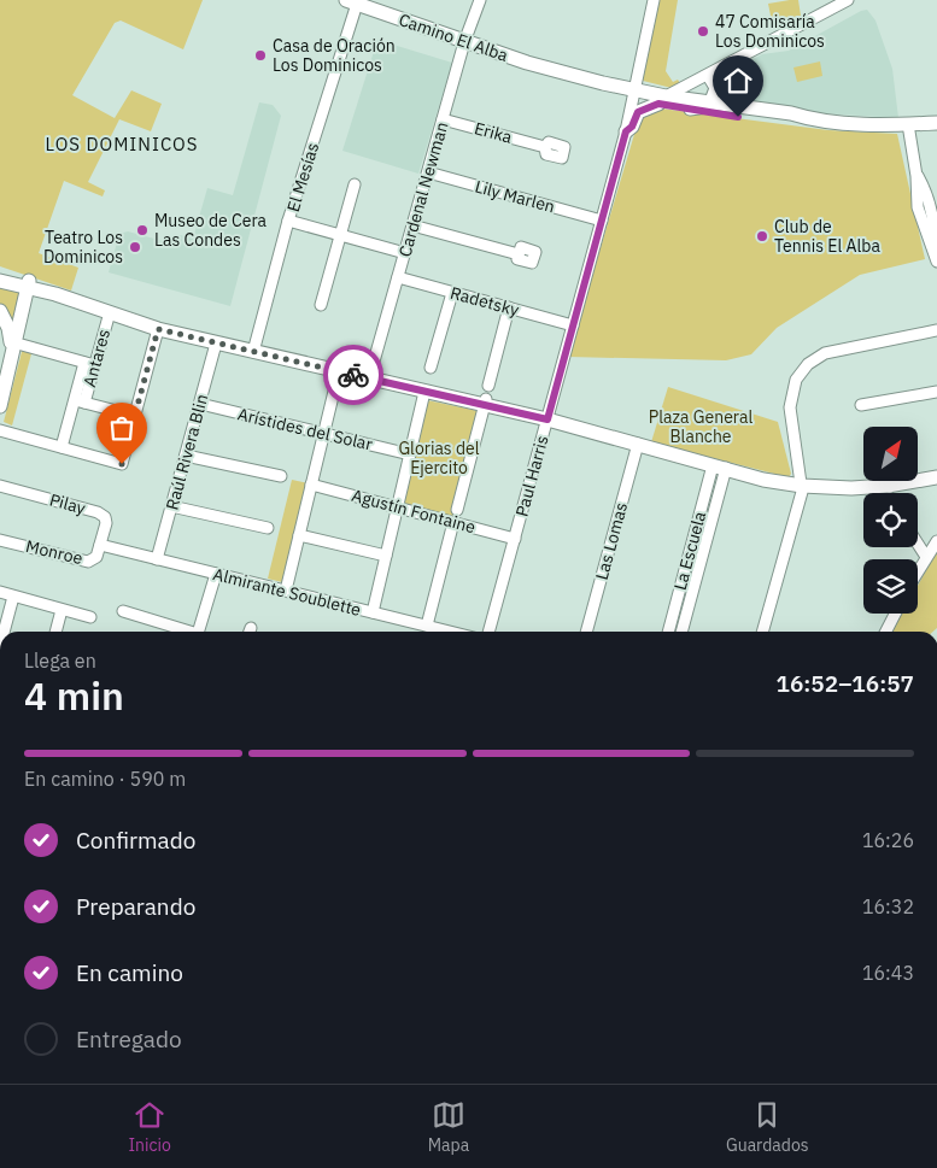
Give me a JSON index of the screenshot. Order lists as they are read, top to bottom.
{
  "streets": {
    "main road": ["Camino El Alba"],
    "street": [
      "Erika",
      "El Mesías",
      "Cardenal Newman",
      "Lily Marlen",
      "Radetsky",
      "Antares",
      "Arístides del Solar",
      "Raúl Rivera Blin",
      "Paul Harris",
      "Pilay",
      "Agustín Fontaine",
      "Las Lomas",
      "La Escuela",
      "Monroe",
      "Almirante Soublette"
    ]
  },
  "crossings": [
    ["Camino El Alba", "El Mesías"],
    ["Camino El Alba", "Cardenal Newman"],
    ["Camino El Alba", "Paul Harris"],
    ["Erika", "Cardenal Newman"],
    ["Cardenal Newman", "Lily Marlen"],
    ["Cardenal Newman", "Radetsky"],
    ["Lily Marlen", "Paul Harris"],
    ["Radetsky", "Paul Harris"],
    ["Arístides del Solar", "Raúl Rivera Blin"],
    ["Raúl Rivera Blin", "Almirante Soublette"],
    ["Paul Harris", "Agustín Fontaine"],
    ["Pilay", "Monroe"],
    ["Pilay", "Almirante Soublette"],
    ["Monroe", "Almirante Soublette"]
  ],
  "districts": ["LOS DOMINICOS"],
  "parks": ["Plaza General Blanche", "Glorias del Ejercito"],
  "places": [
    "47 Comisaría Los Dominicos",
    "Casa de Oración Los Dominicos",
    "Museo de Cera Las Condes",
    "Club de Tennis El Alba",
    "Teatro Los Dominicos"
  ],
  "north": "top right",
  "page": {
    "heading": ["4 min", "Llega en", "16:52–16:57"],
    "bar": "En camino · 590 m",
    "list": [
      ["Confirmado", "16:26"],
      ["Preparando", "16:32"],
      ["En camino", "16:43"],
      "Entregado"
    ],
    "tabs": ["Inicio", "Mapa", "Guardados"]
  }
}
